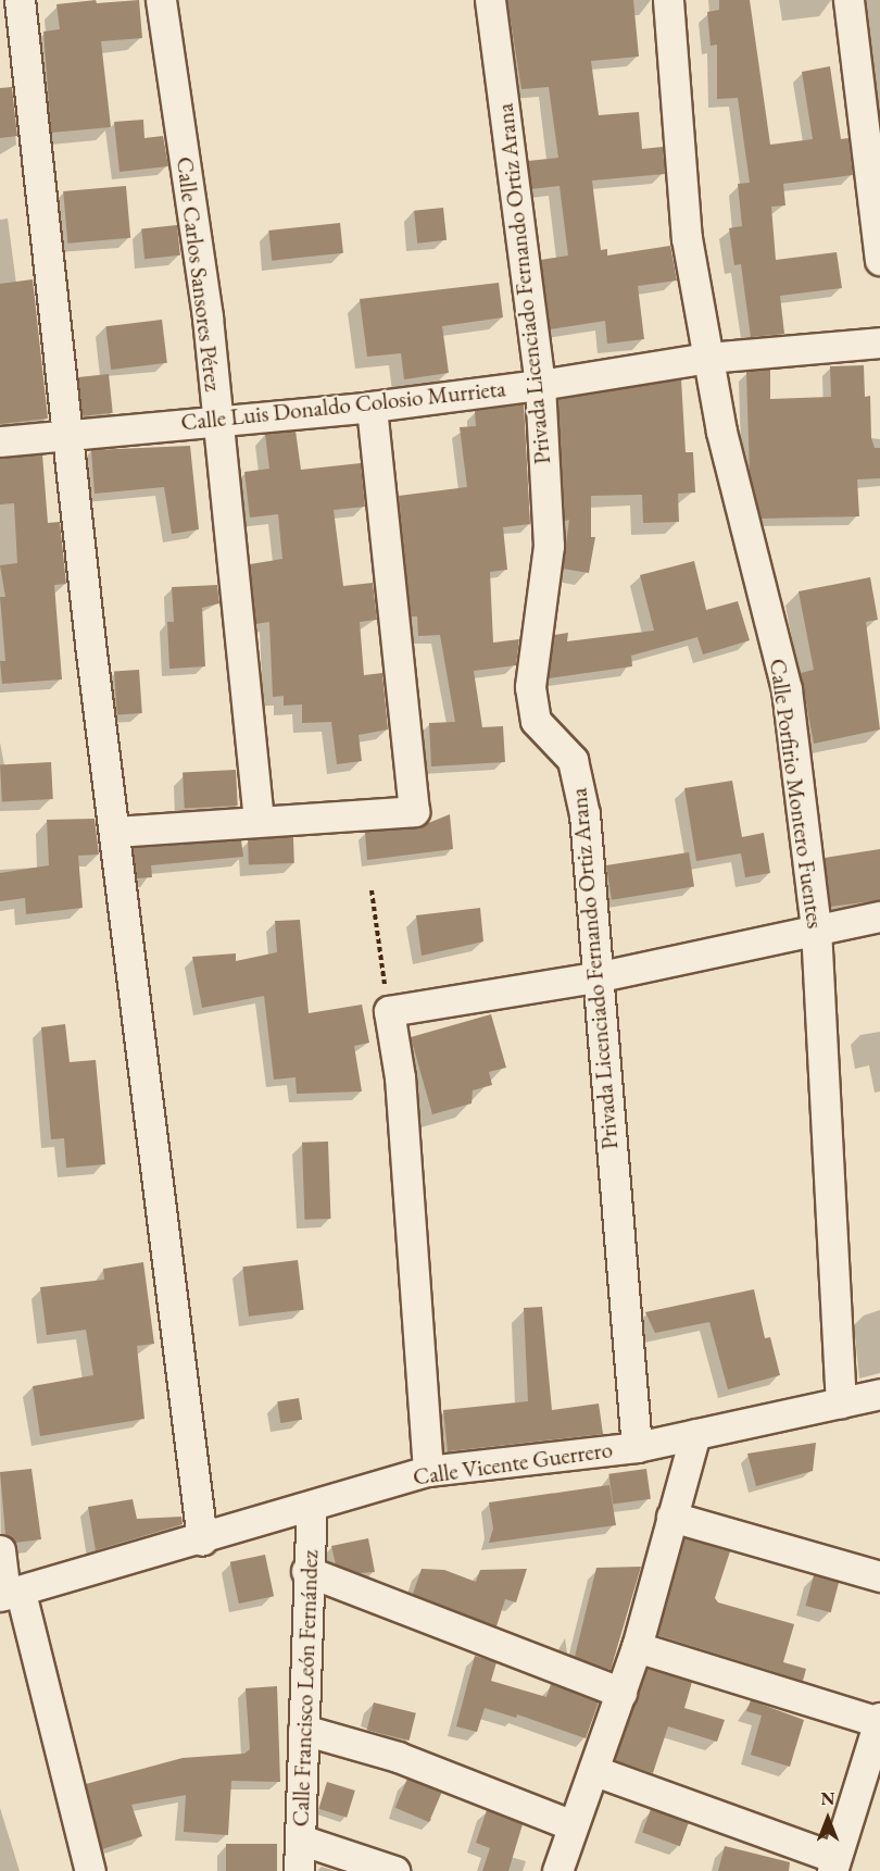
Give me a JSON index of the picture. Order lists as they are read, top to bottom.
{
  "streets": {
    "street": [
      "Calle Carlos Sansores Pérez",
      "Privada Licenciado Fernando Ortiz Arana",
      "Calle Luis Donaldo Colosio Murrieta",
      "Calle Porfirio Montero Fuentes",
      "Calle Vicente Guerrero",
      "Calle Francisco León Fernández"
    ]
  },
  "crossings": [
    ["Calle Carlos Sansores Pérez", "Calle Luis Donaldo Colosio Murrieta"],
    ["Privada Licenciado Fernando Ortiz Arana", "Calle Luis Donaldo Colosio Murrieta"],
    ["Privada Licenciado Fernando Ortiz Arana", "Calle Vicente Guerrero"],
    ["Calle Luis Donaldo Colosio Murrieta", "Calle Porfirio Montero Fuentes"],
    ["Calle Porfirio Montero Fuentes", "Calle Vicente Guerrero"],
    ["Calle Vicente Guerrero", "Calle Francisco León Fernández"]
  ],
  "north": "top"
}
